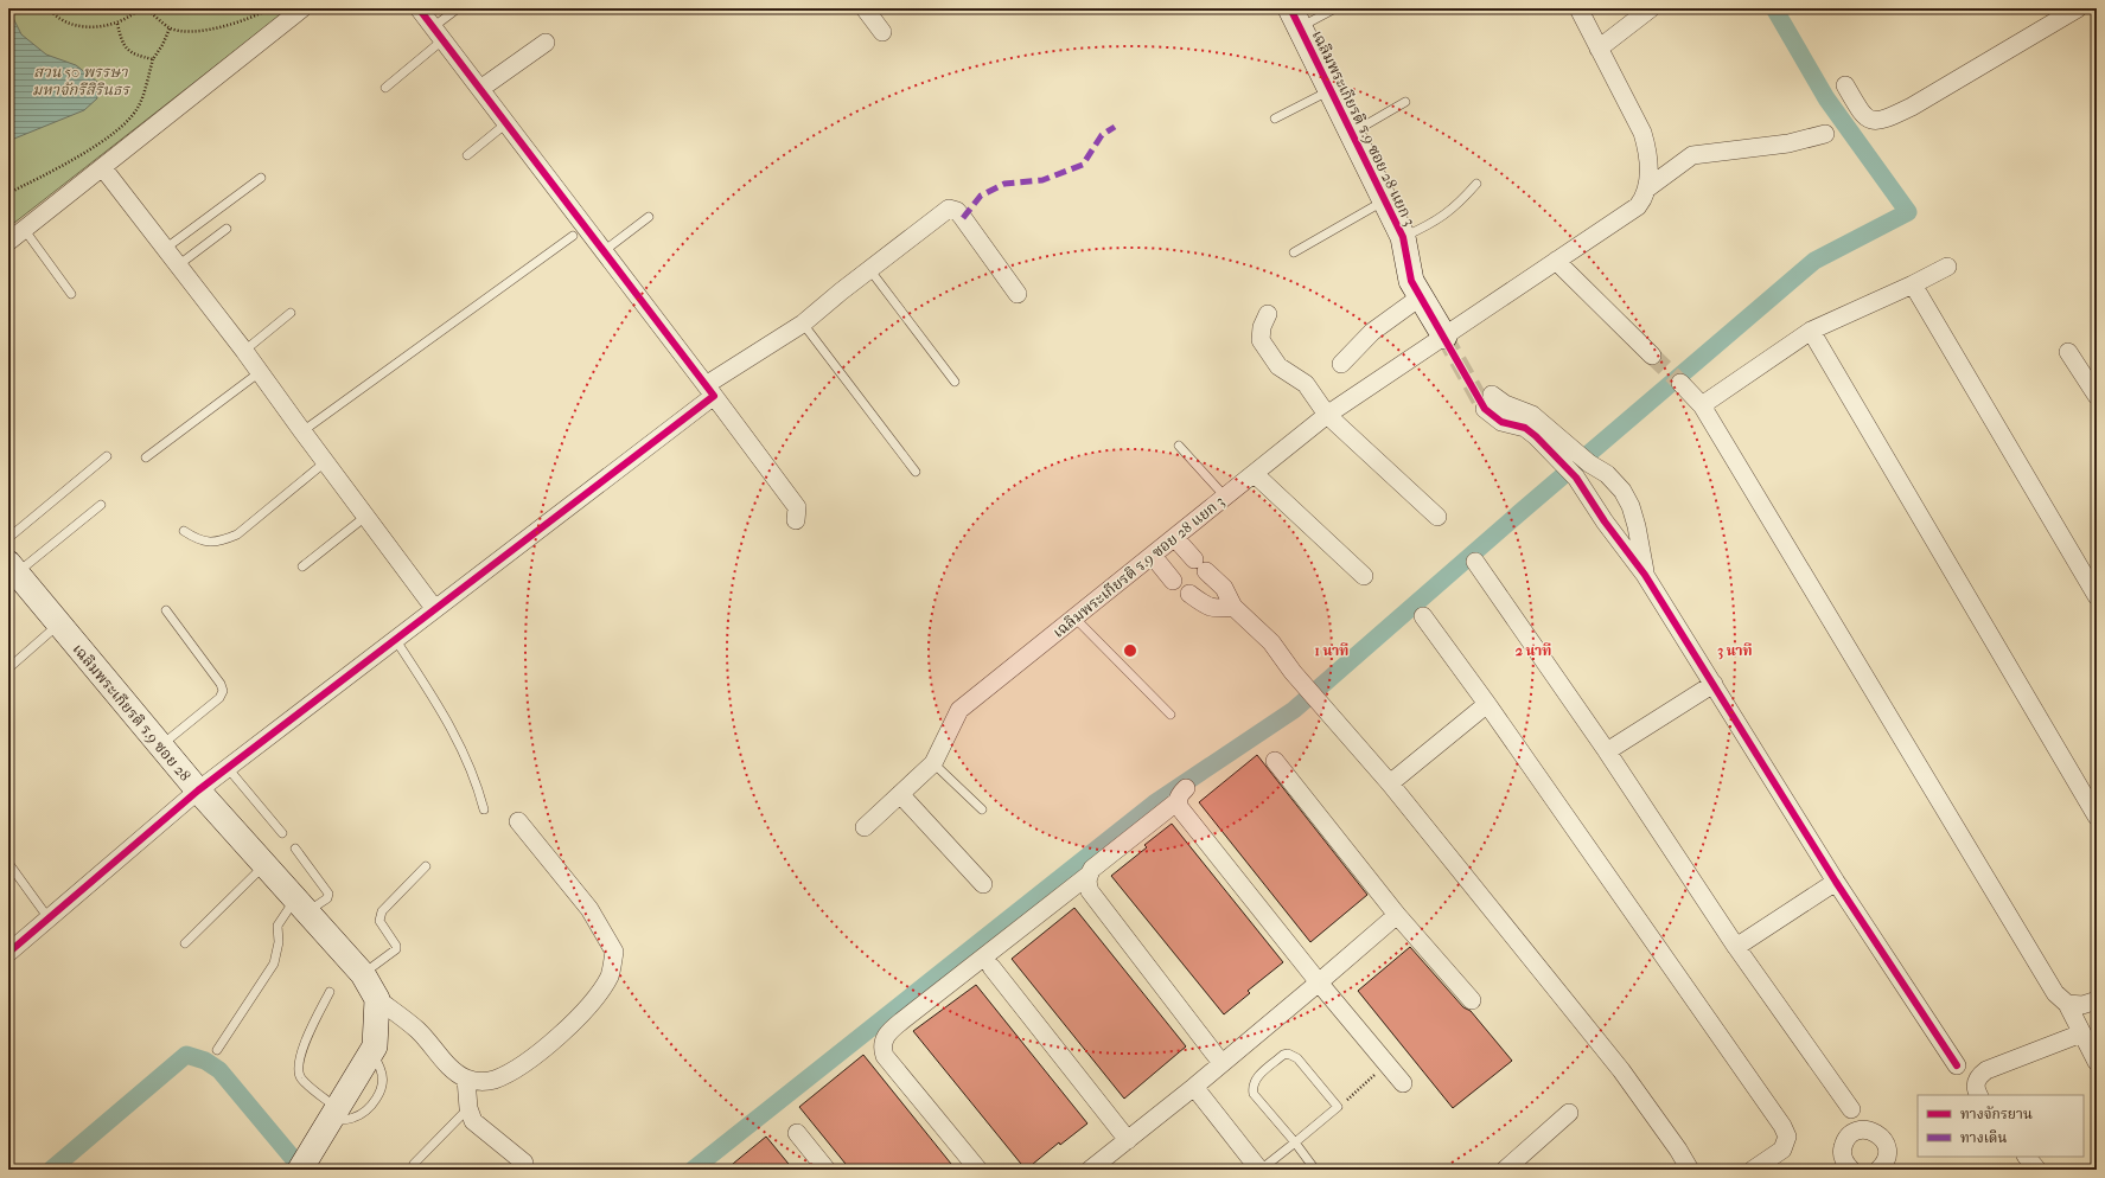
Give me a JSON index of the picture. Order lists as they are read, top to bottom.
{
  "streets": {
    "main road": ["เฉลิมพระเกียรติ ร.9 ซอย 28 แยก 3", "เฉลิมพระเกียรติ ร.9 ซอย 28"]
  },
  "parks": ["สวน 50 พรรษา มหาจักรีสิรินธร"],
  "legend": ["ทางจักรยาน", "ทางเดิน"],
  "rings": ["1 นาที", "2 นาที", "3 นาที"]
}
